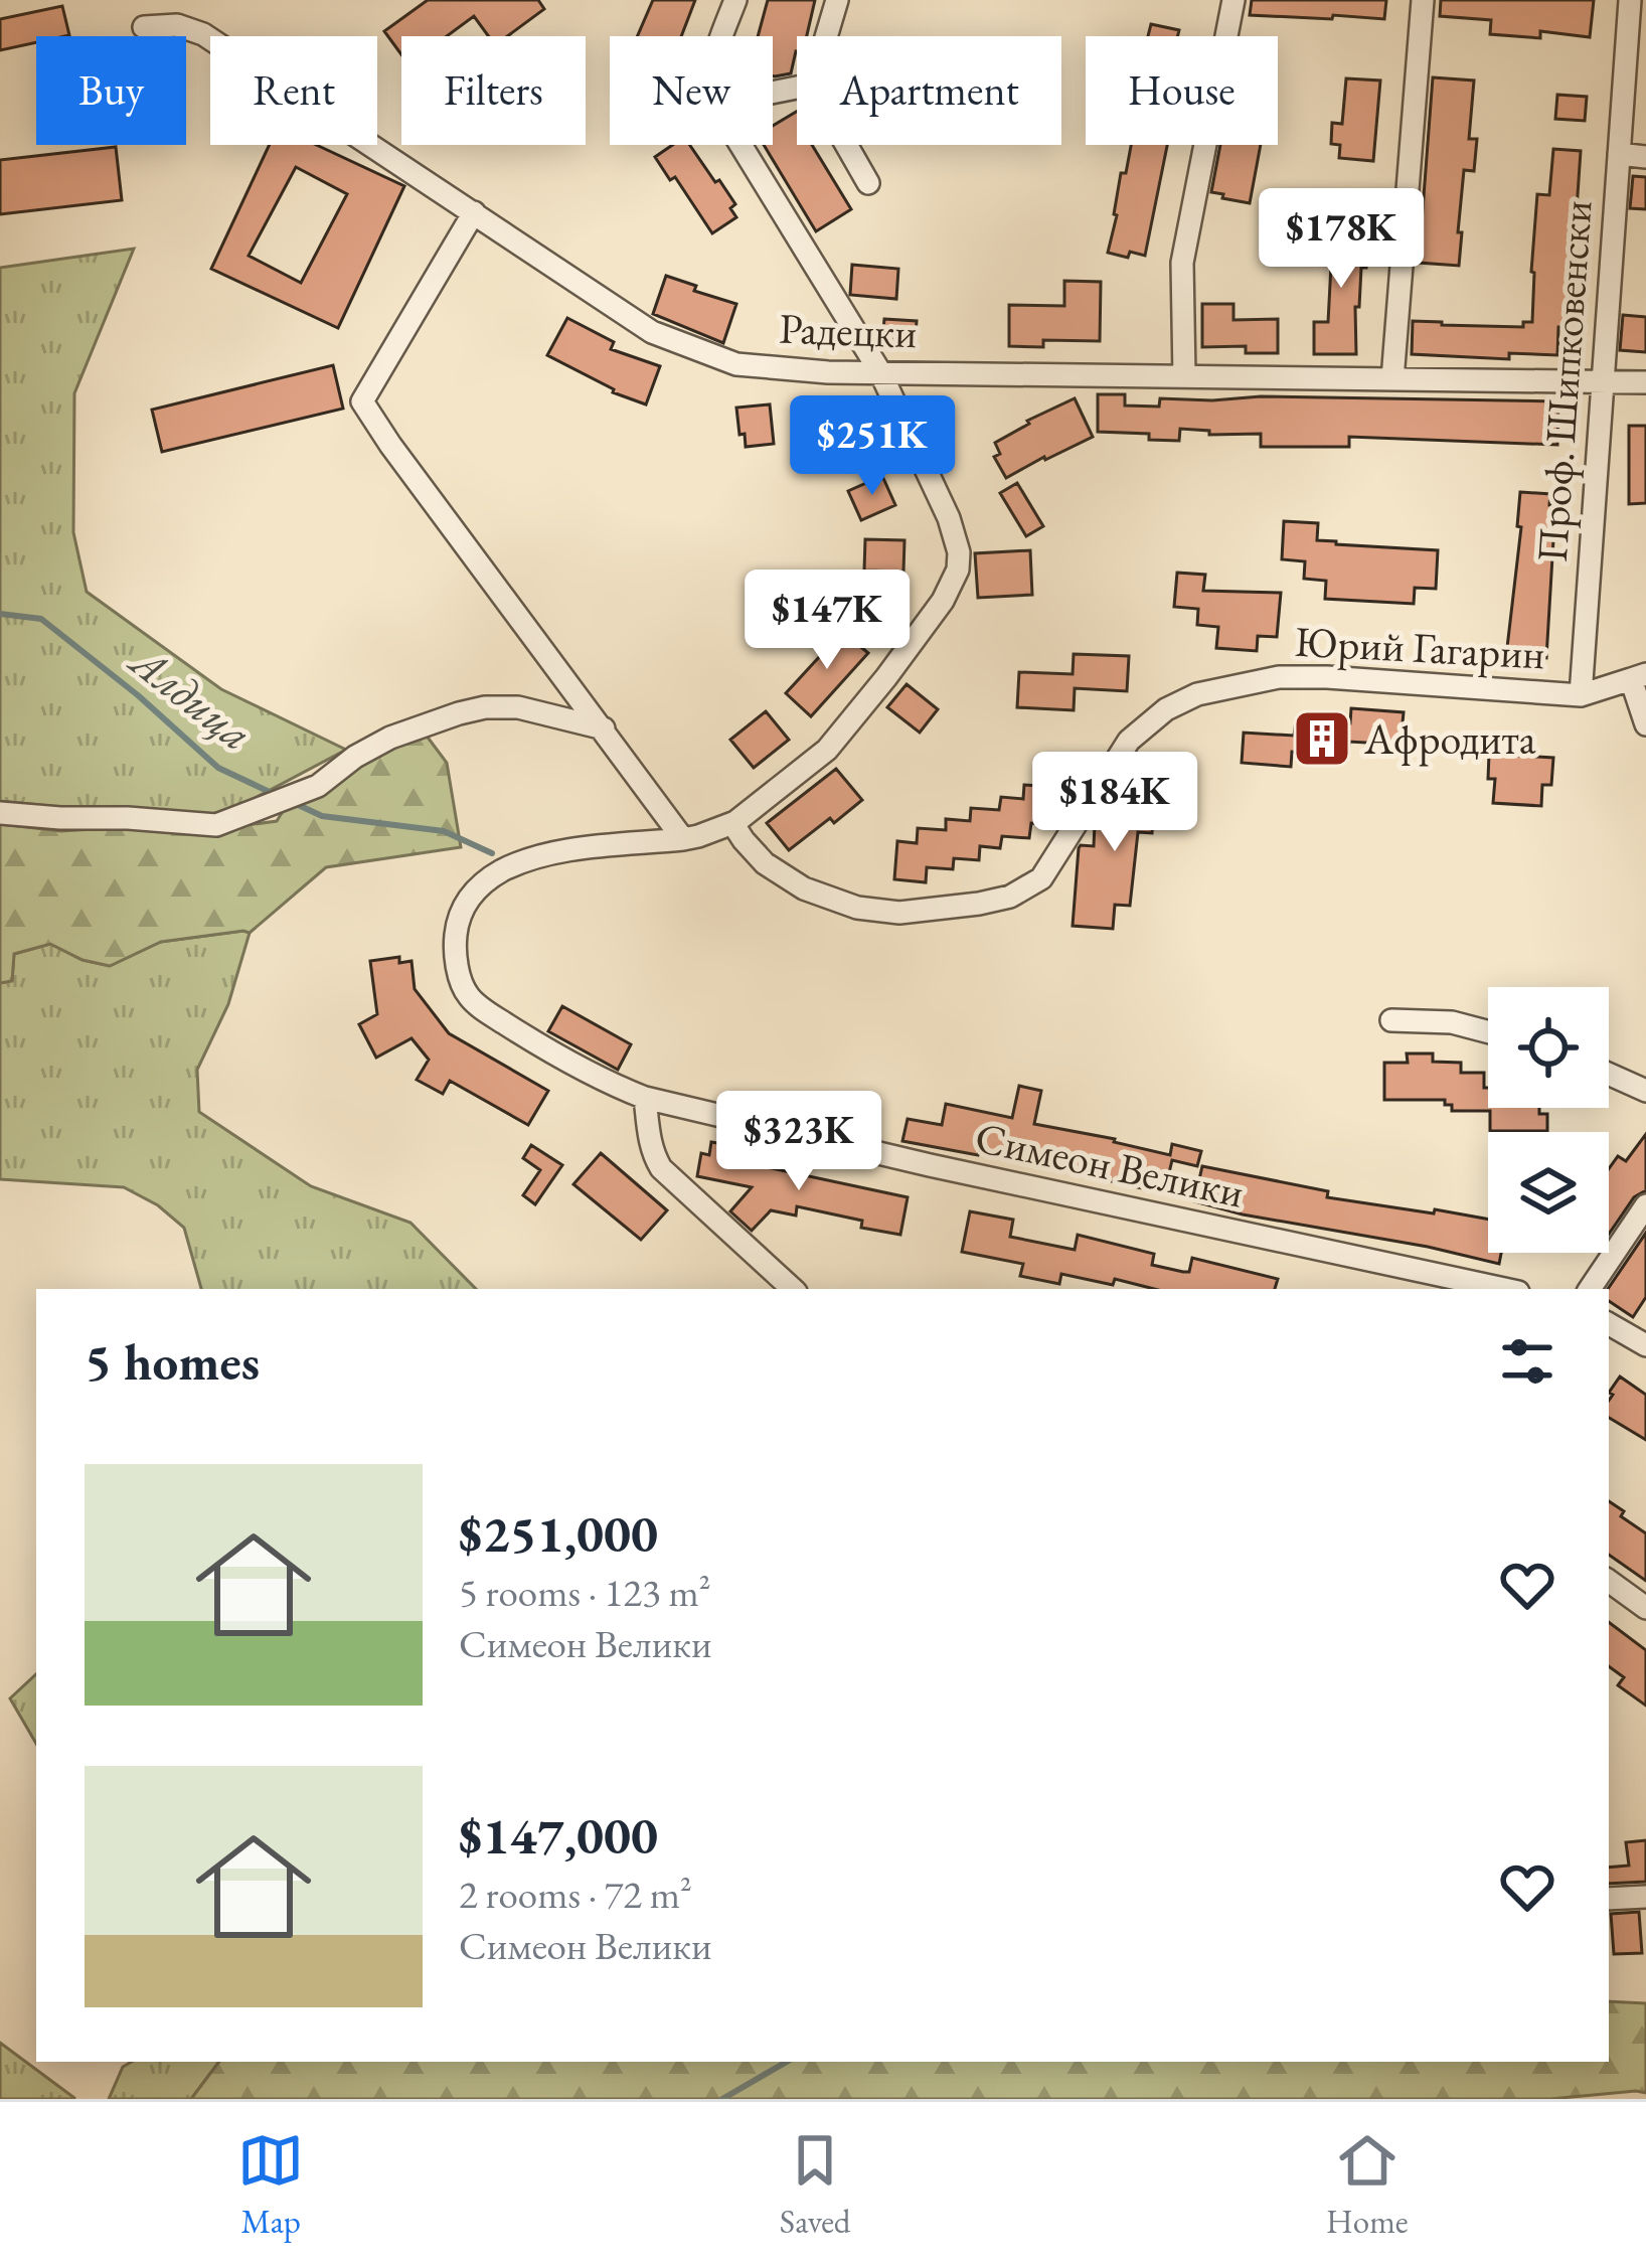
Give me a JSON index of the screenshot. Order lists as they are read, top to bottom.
{
  "streets": {
    "street": [
      "Радецки",
      "Проф. Шипковенски",
      "Юрий Гагарин",
      "Симеон Велики"
    ]
  },
  "crossings": [
    ["Радецки", "Проф. Шипковенски"],
    ["Радецки", "Симеон Велики"],
    ["Проф. Шипковенски", "Юрий Гагарин"],
    ["Юрий Гагарин", "Симеон Велики"]
  ],
  "water": ["Алдица"],
  "places": {
    "building": ["Афродита"]
  },
  "page": {
    "chip": [
      "Buy",
      "Rent",
      "Filters",
      "New",
      "Apartment",
      "House"
    ],
    "price": [
      "$178K",
      "$251K",
      "$147K",
      "$184K",
      "$323K"
    ],
    "heading": "5 homes",
    "list": [
      {
        "name": "$251,000",
        "note": "5 rooms · 123 m² · Симеон Велики"
      },
      {
        "name": "$147,000",
        "note": "2 rooms · 72 m² · Симеон Велики"
      }
    ],
    "tabs": ["Map", "Saved", "Home"]
  }
}
